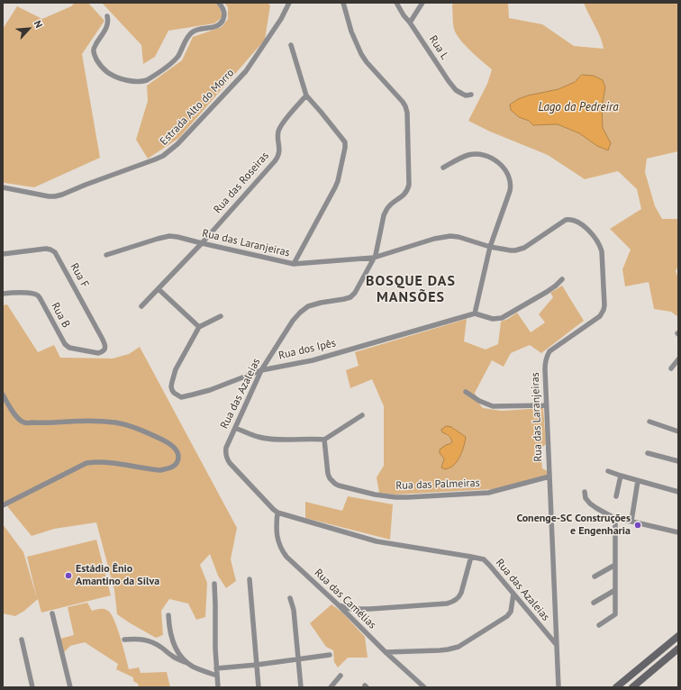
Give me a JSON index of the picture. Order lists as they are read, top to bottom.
{
  "streets": {
    "street": [
      "Rua L",
      "Estrada Alto do Morro",
      "Rua das Roseiras",
      "Rua das Laranjeiras",
      "Rua F",
      "Rua B",
      "Rua dos Ipês",
      "Rua das Azaleias",
      "Rua das Palmeiras",
      "Rua das Camélias"
    ]
  },
  "crossings": [
    ["Rua das Roseiras", "Rua das Laranjeiras"],
    ["Rua das Laranjeiras", "Rua das Azaleias"],
    ["Rua das Laranjeiras", "Rua das Palmeiras"],
    ["Rua F", "Rua B"],
    ["Rua dos Ipês", "Rua das Azaleias"],
    ["Rua das Azaleias", "Rua das Camélias"]
  ],
  "districts": ["BOSQUE DAS MANSÕES"],
  "water": ["Lago da Pedreira"],
  "places": ["Conenge-SC Construções e Engenharia", "Estádio Ênio Amantino da Silva"],
  "north": "top right"
}
